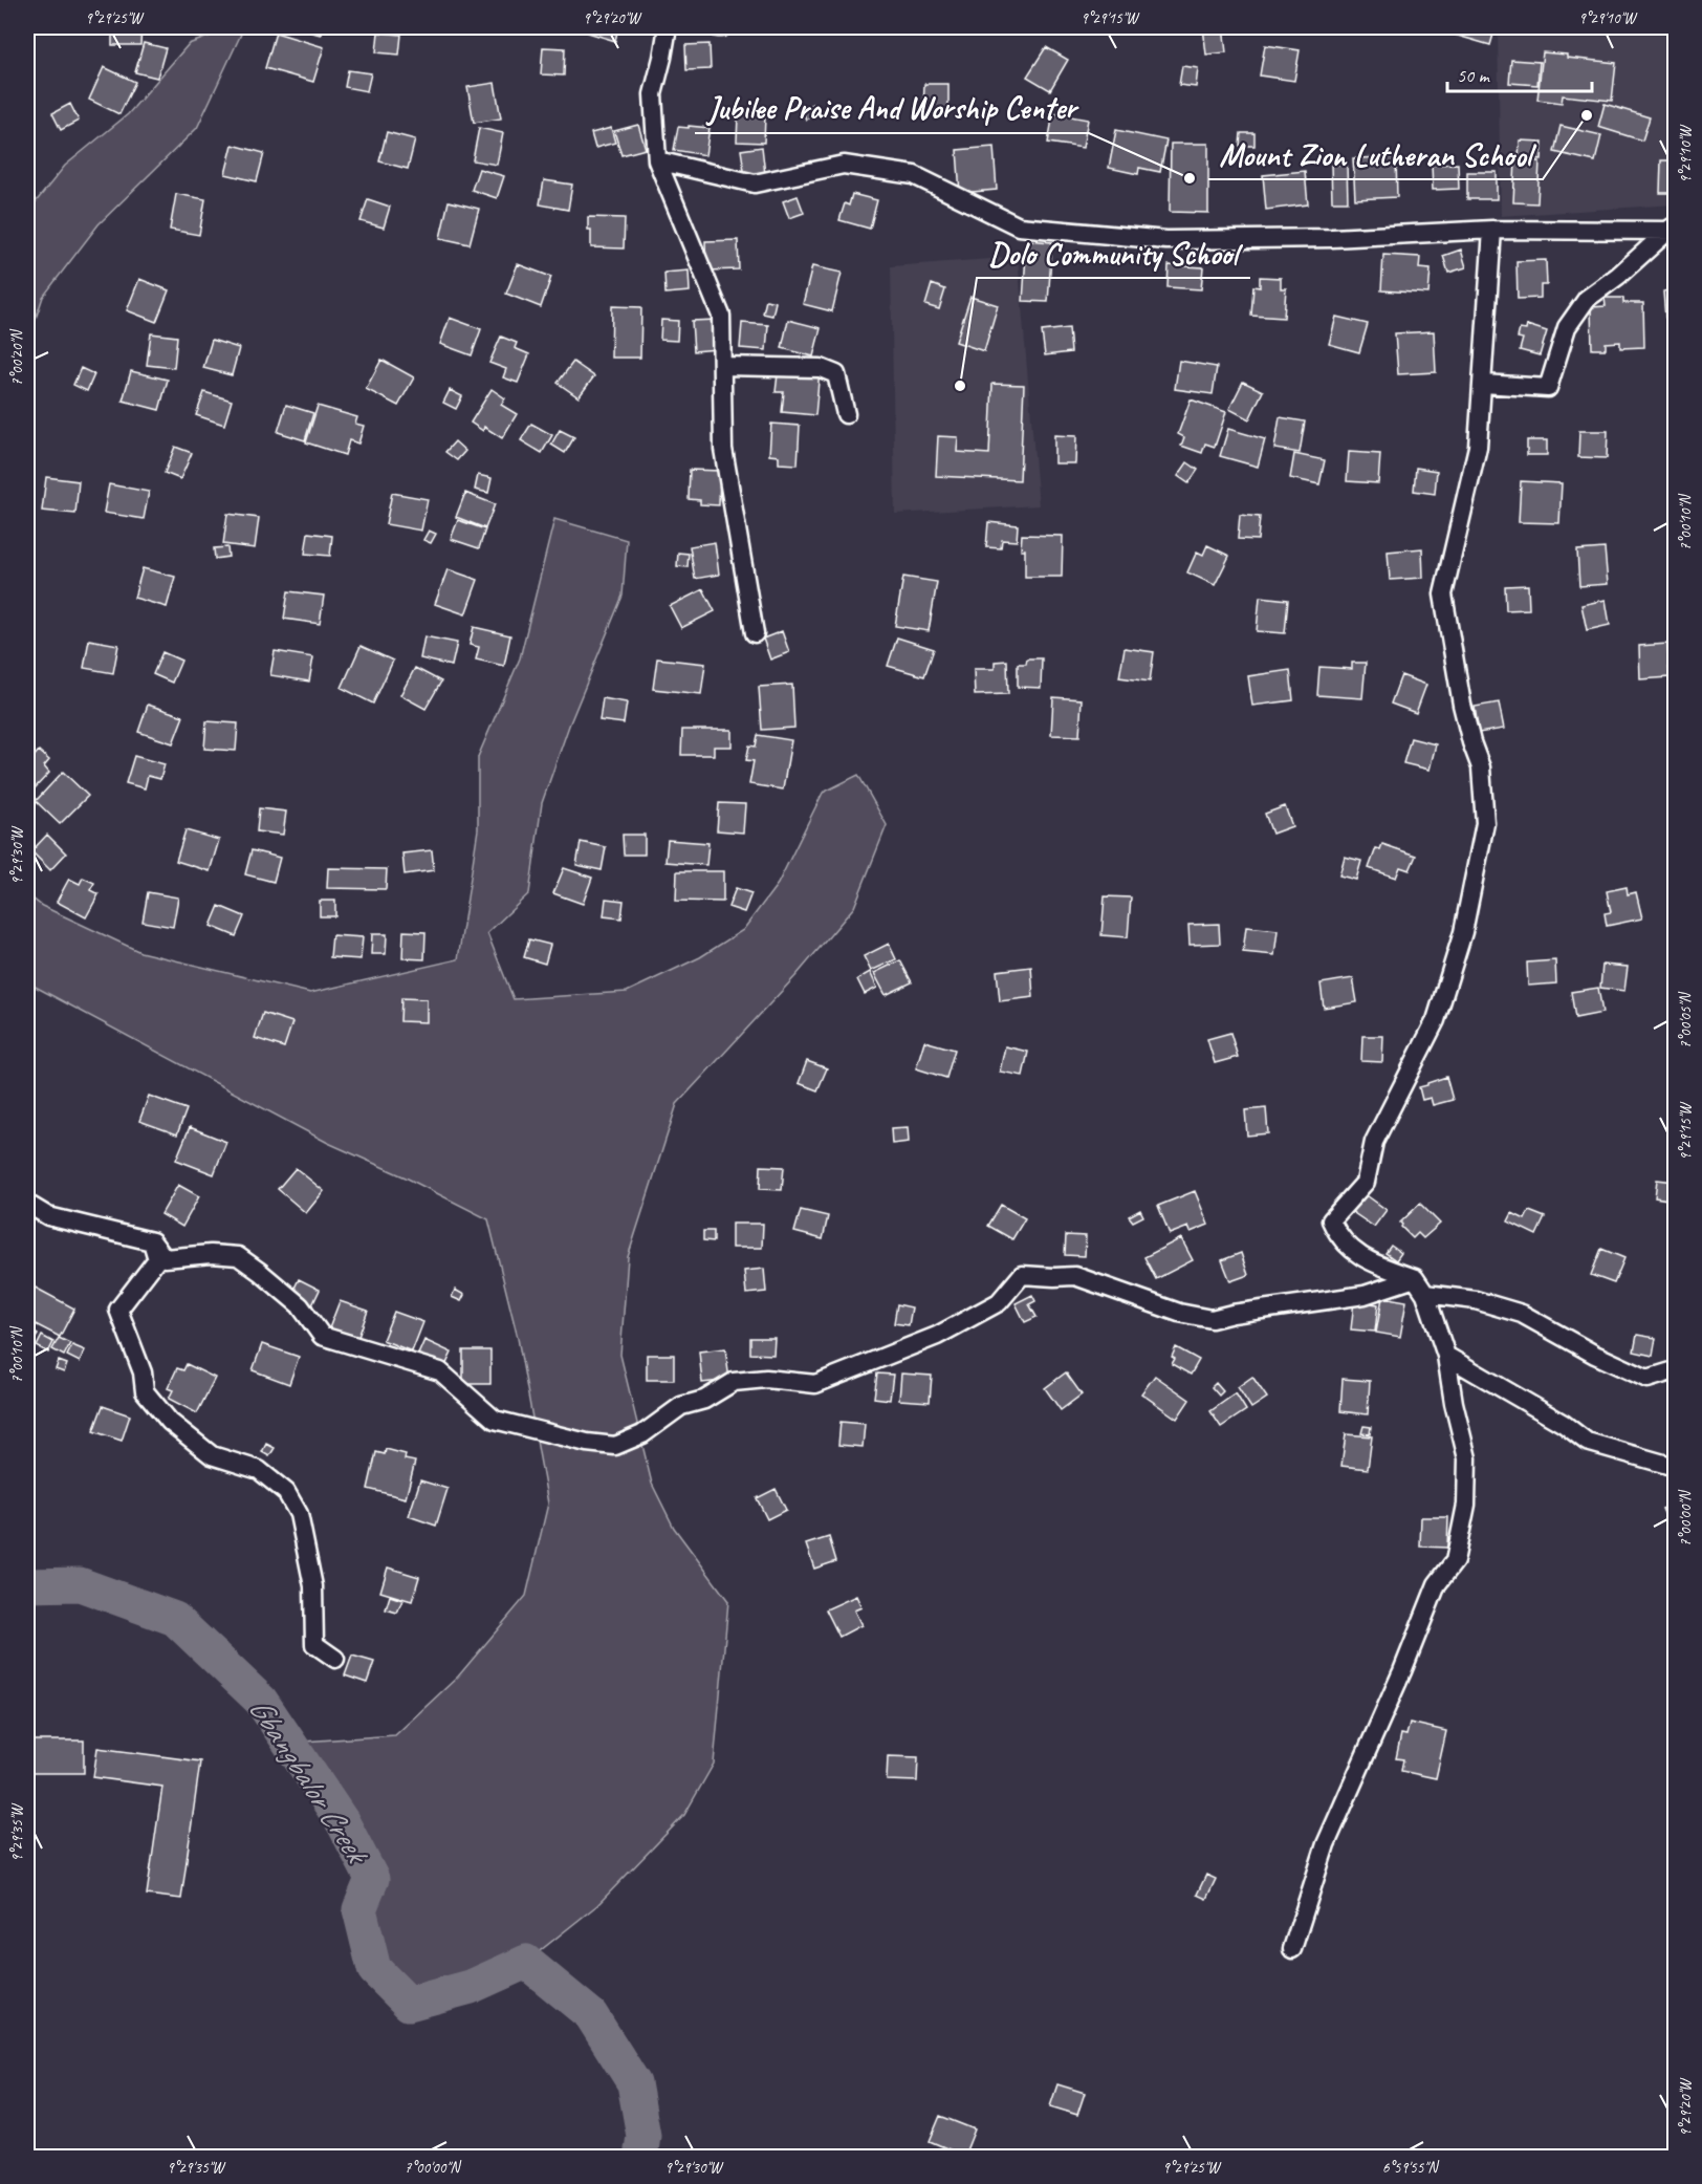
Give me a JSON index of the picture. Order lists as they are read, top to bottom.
{
  "water": ["Gbangbalor Creek"],
  "places": ["Mount Zion Lutheran School", "Jubilee Praise And Worship Center", "Dolo Community School"],
  "scale_bar": "50 m",
  "coordinates": [
    "9°29'25\"W",
    "9°29'20\"W",
    "9°29'15\"W",
    "9°29'10\"W",
    "7°00'20\"N",
    "7°00'10\"N",
    "9°29'30\"W",
    "7°00'05\"N",
    "7°00'00\"N",
    "9°29'35\"W",
    "6°59'55\"N"
  ]
}
